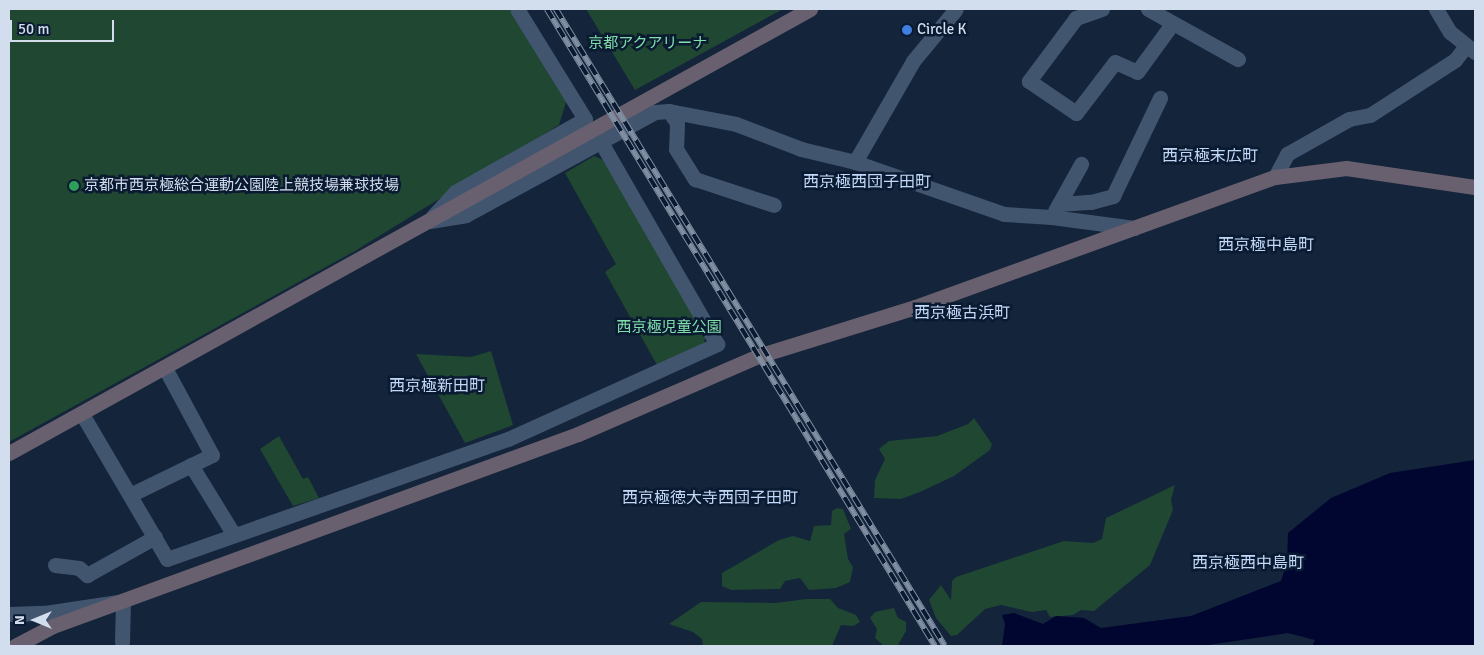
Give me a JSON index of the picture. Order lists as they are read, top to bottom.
{
  "districts": [
    "西京極末広町",
    "西京極西団子田町",
    "西京極中島町",
    "西京極古浜町",
    "西京極新田町",
    "西京極徳大寺西団子田町",
    "西京極西中島町"
  ],
  "parks": ["京都アクアリーナ", "西京極児童公園"],
  "places": ["Circle K", "京都市西京極総合運動公園陸上競技場兼球技場"],
  "scale_bar": "50 m",
  "north": "left"
}
